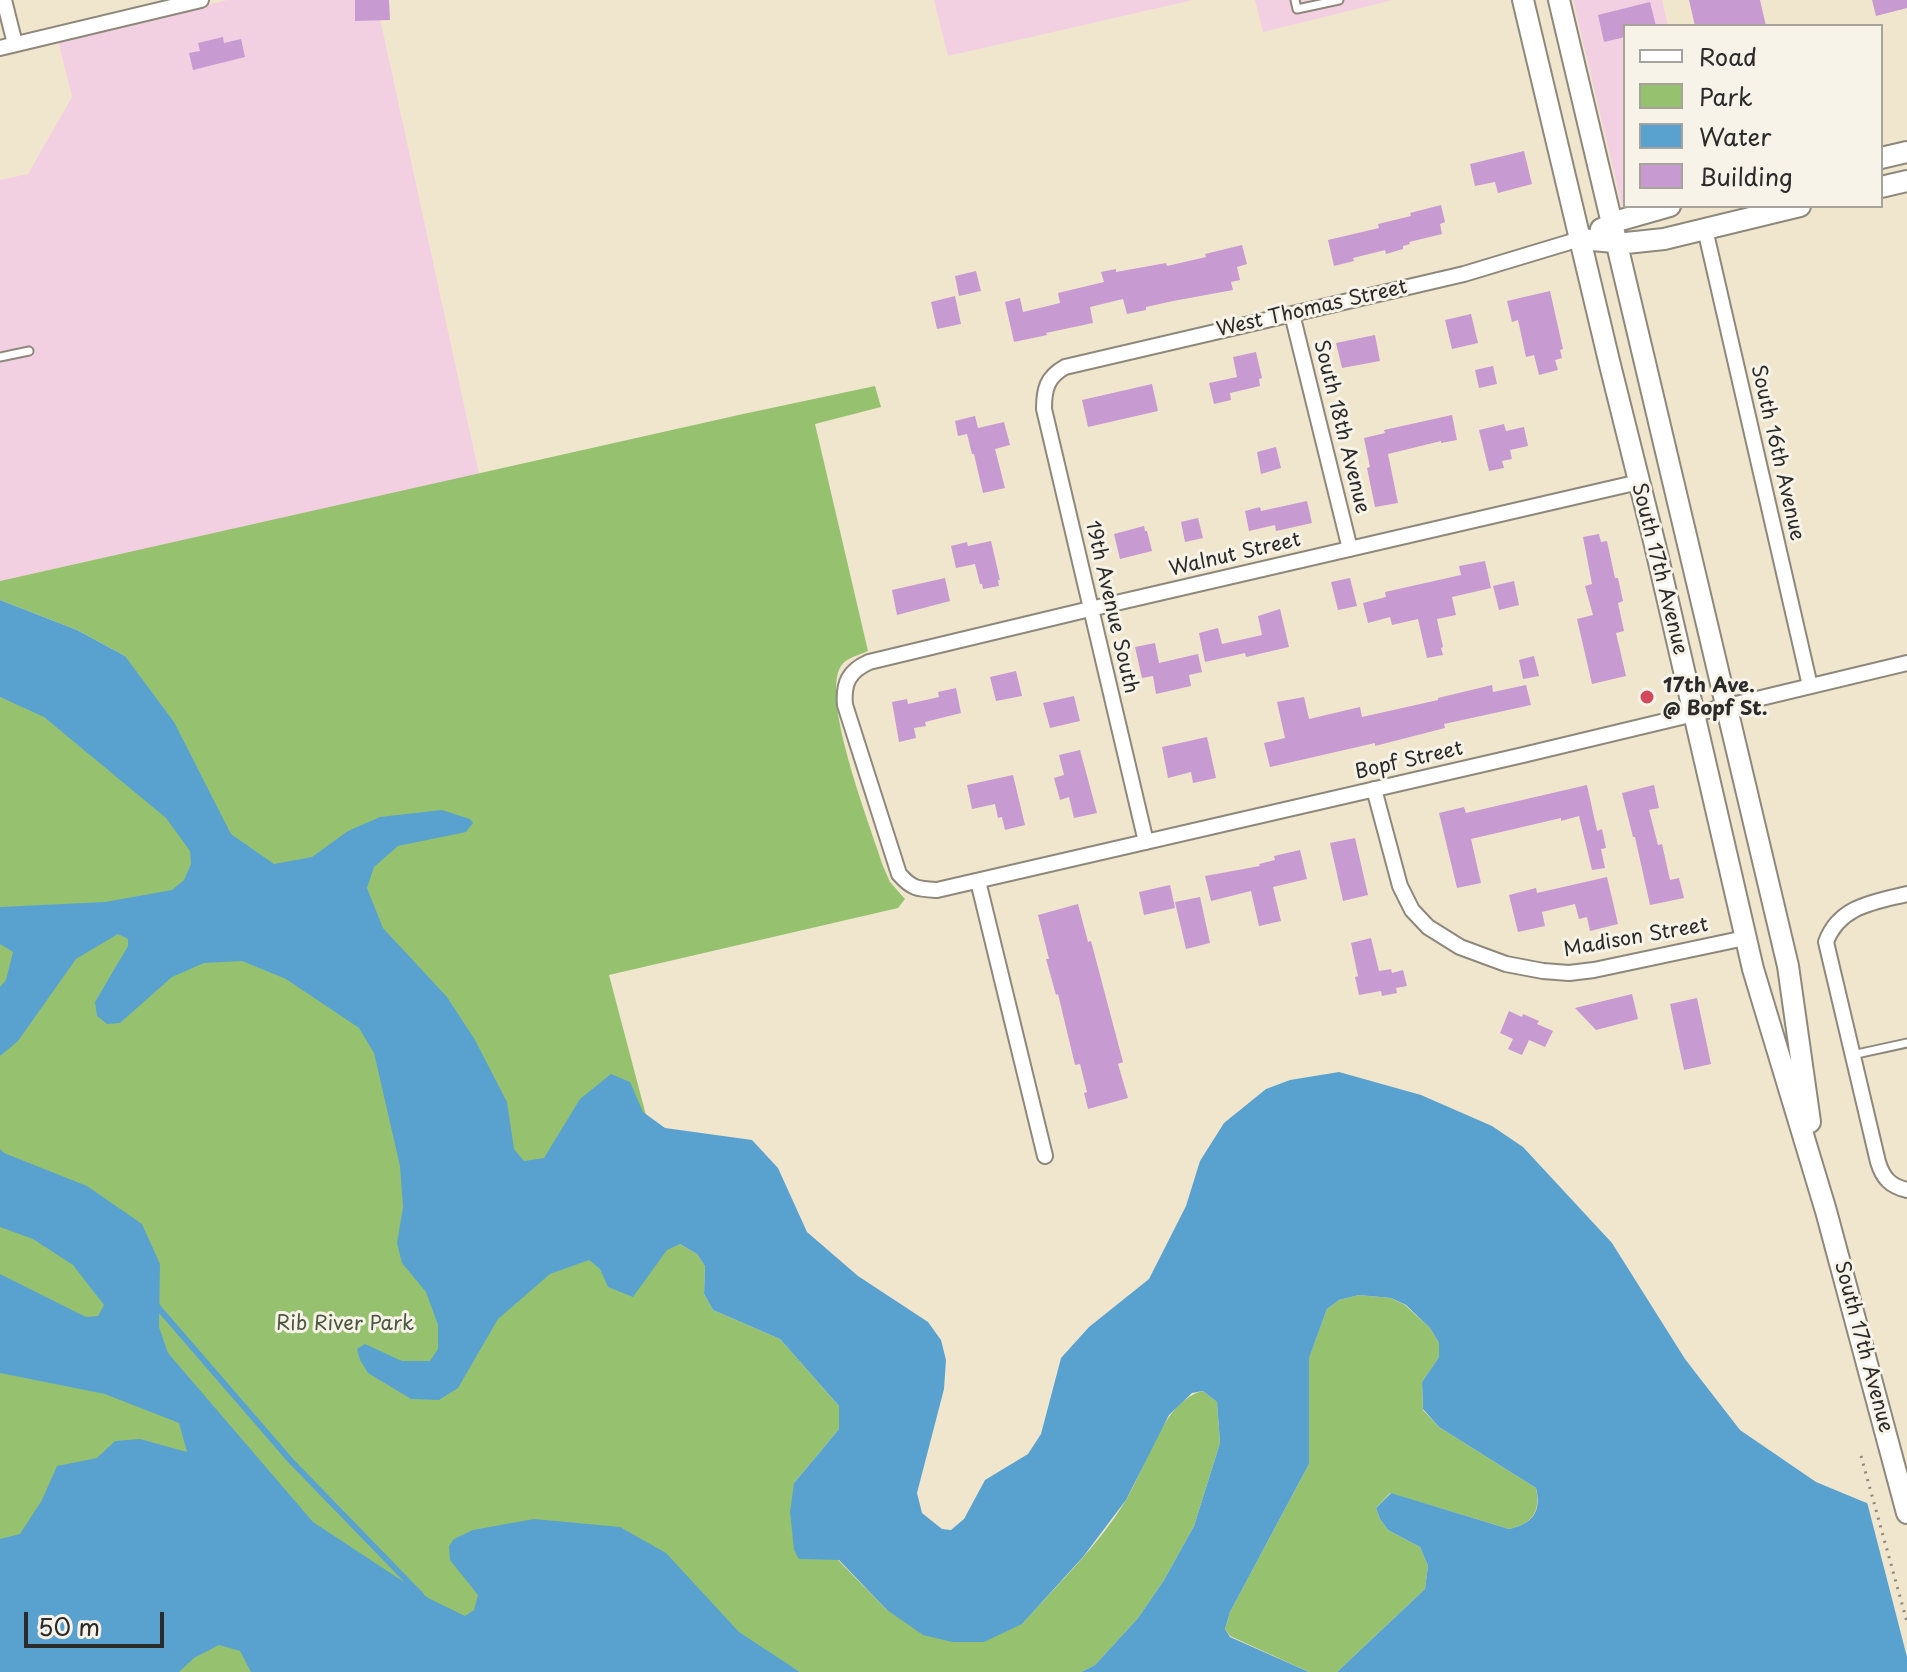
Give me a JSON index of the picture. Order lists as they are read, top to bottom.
{
  "streets": {
    "main road": ["West Thomas Street", "South 17th Avenue"],
    "street": [
      "South 18th Avenue",
      "South 16th Avenue",
      "Walnut Street",
      "19th Avenue South",
      "Bopf Street",
      "Madison Street"
    ]
  },
  "crossings": [
    ["West Thomas Street", "South 18th Avenue"],
    ["West Thomas Street", "South 16th Avenue"],
    ["West Thomas Street", "South 17th Avenue"],
    ["West Thomas Street", "19th Avenue South"],
    ["South 18th Avenue", "Walnut Street"],
    ["South 16th Avenue", "Bopf Street"],
    ["Walnut Street", "South 17th Avenue"],
    ["Walnut Street", "19th Avenue South"],
    ["Walnut Street", "Bopf Street"],
    ["South 17th Avenue", "Bopf Street"],
    ["South 17th Avenue", "Madison Street"],
    ["19th Avenue South", "Bopf Street"],
    ["Bopf Street", "Madison Street"]
  ],
  "parks": ["Rib River Park"],
  "places": ["17th Ave. @ Bopf St."],
  "legend": [
    "Road",
    "Park",
    "Water",
    "Building"
  ],
  "scale_bar": "50 m"
}
